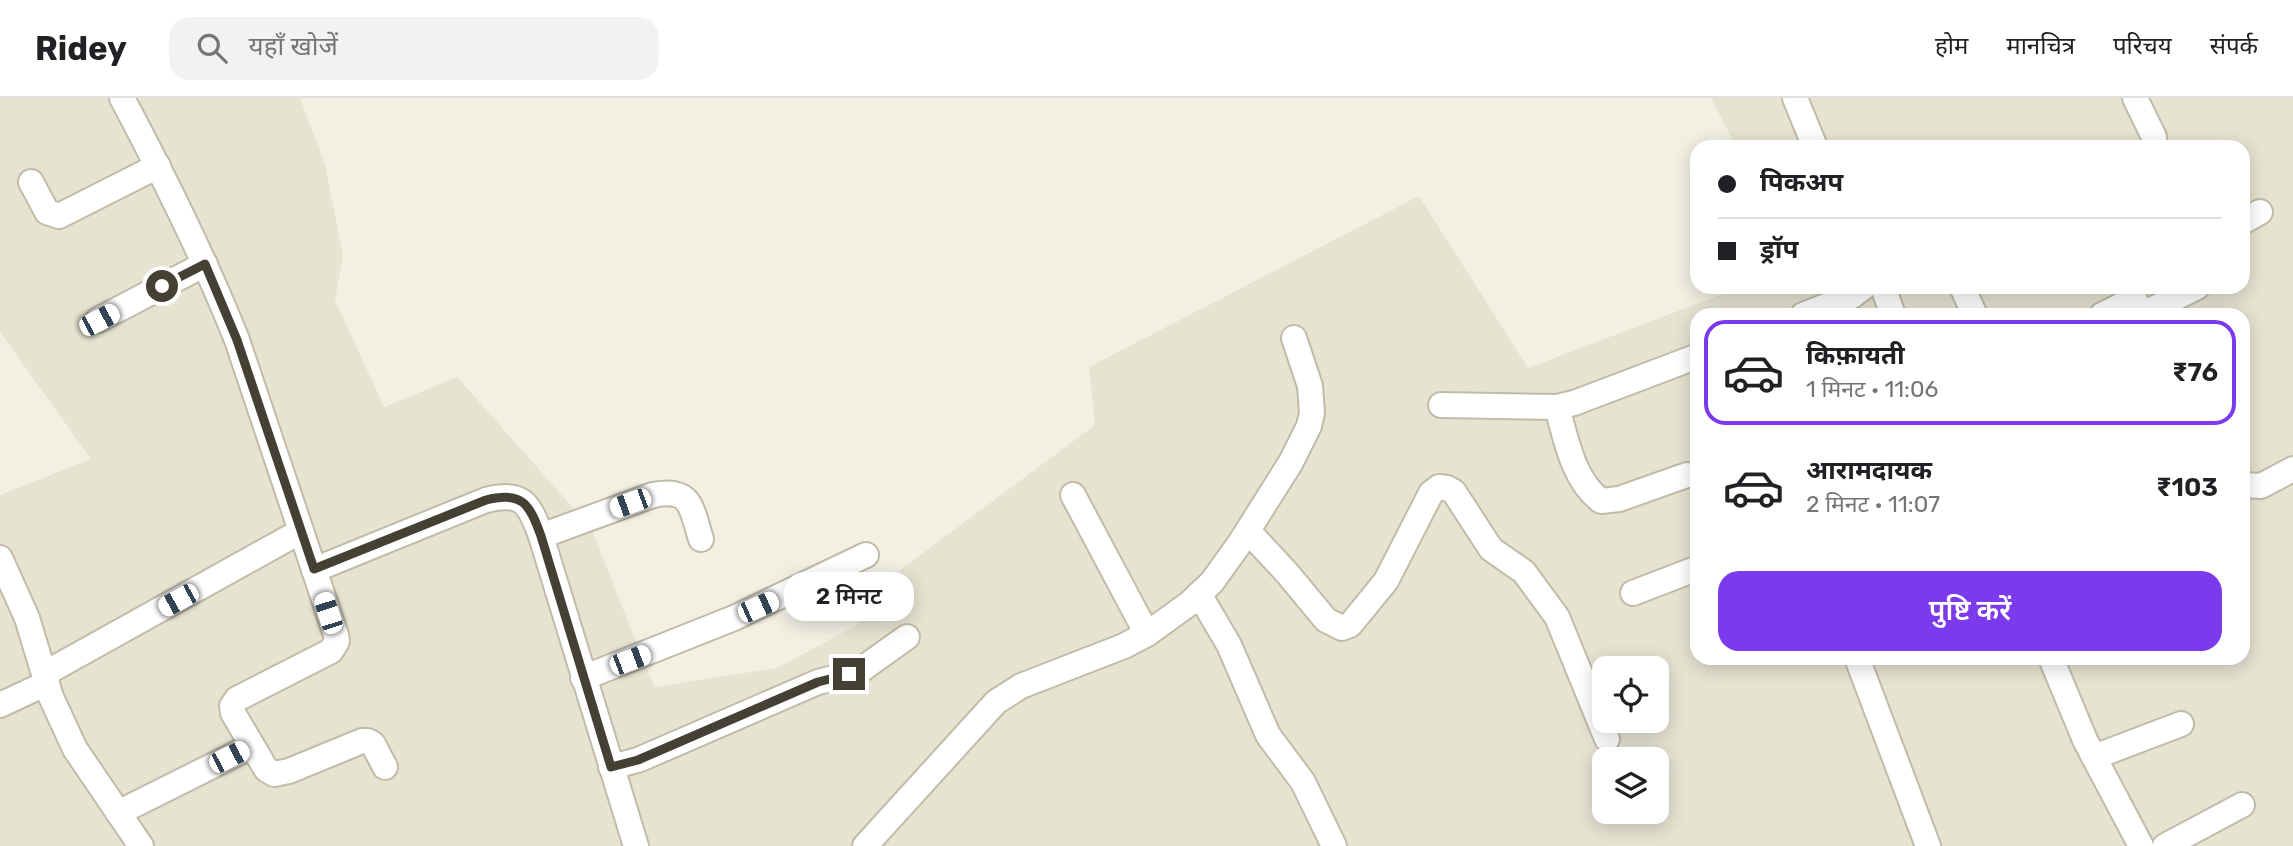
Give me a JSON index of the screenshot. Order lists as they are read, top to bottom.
{
  "page": {
    "header": "Ridey",
    "search": "यहाँ खोजें",
    "nav": [
      "होम",
      "मानचित्र",
      "परिचय",
      "संपर्क"
    ],
    "banner": ["पिकअप", "ड्रॉप"],
    "list": [
      {
        "name": "किफ़ायती",
        "note": "1 मिनट · 11:06",
        "value": "₹76"
      },
      {
        "name": "आरामदायक",
        "note": "2 मिनट · 11:07",
        "value": "₹103"
      }
    ],
    "buttons": "पुष्टि करें",
    "bubble": "2 मिनट"
  }
}
